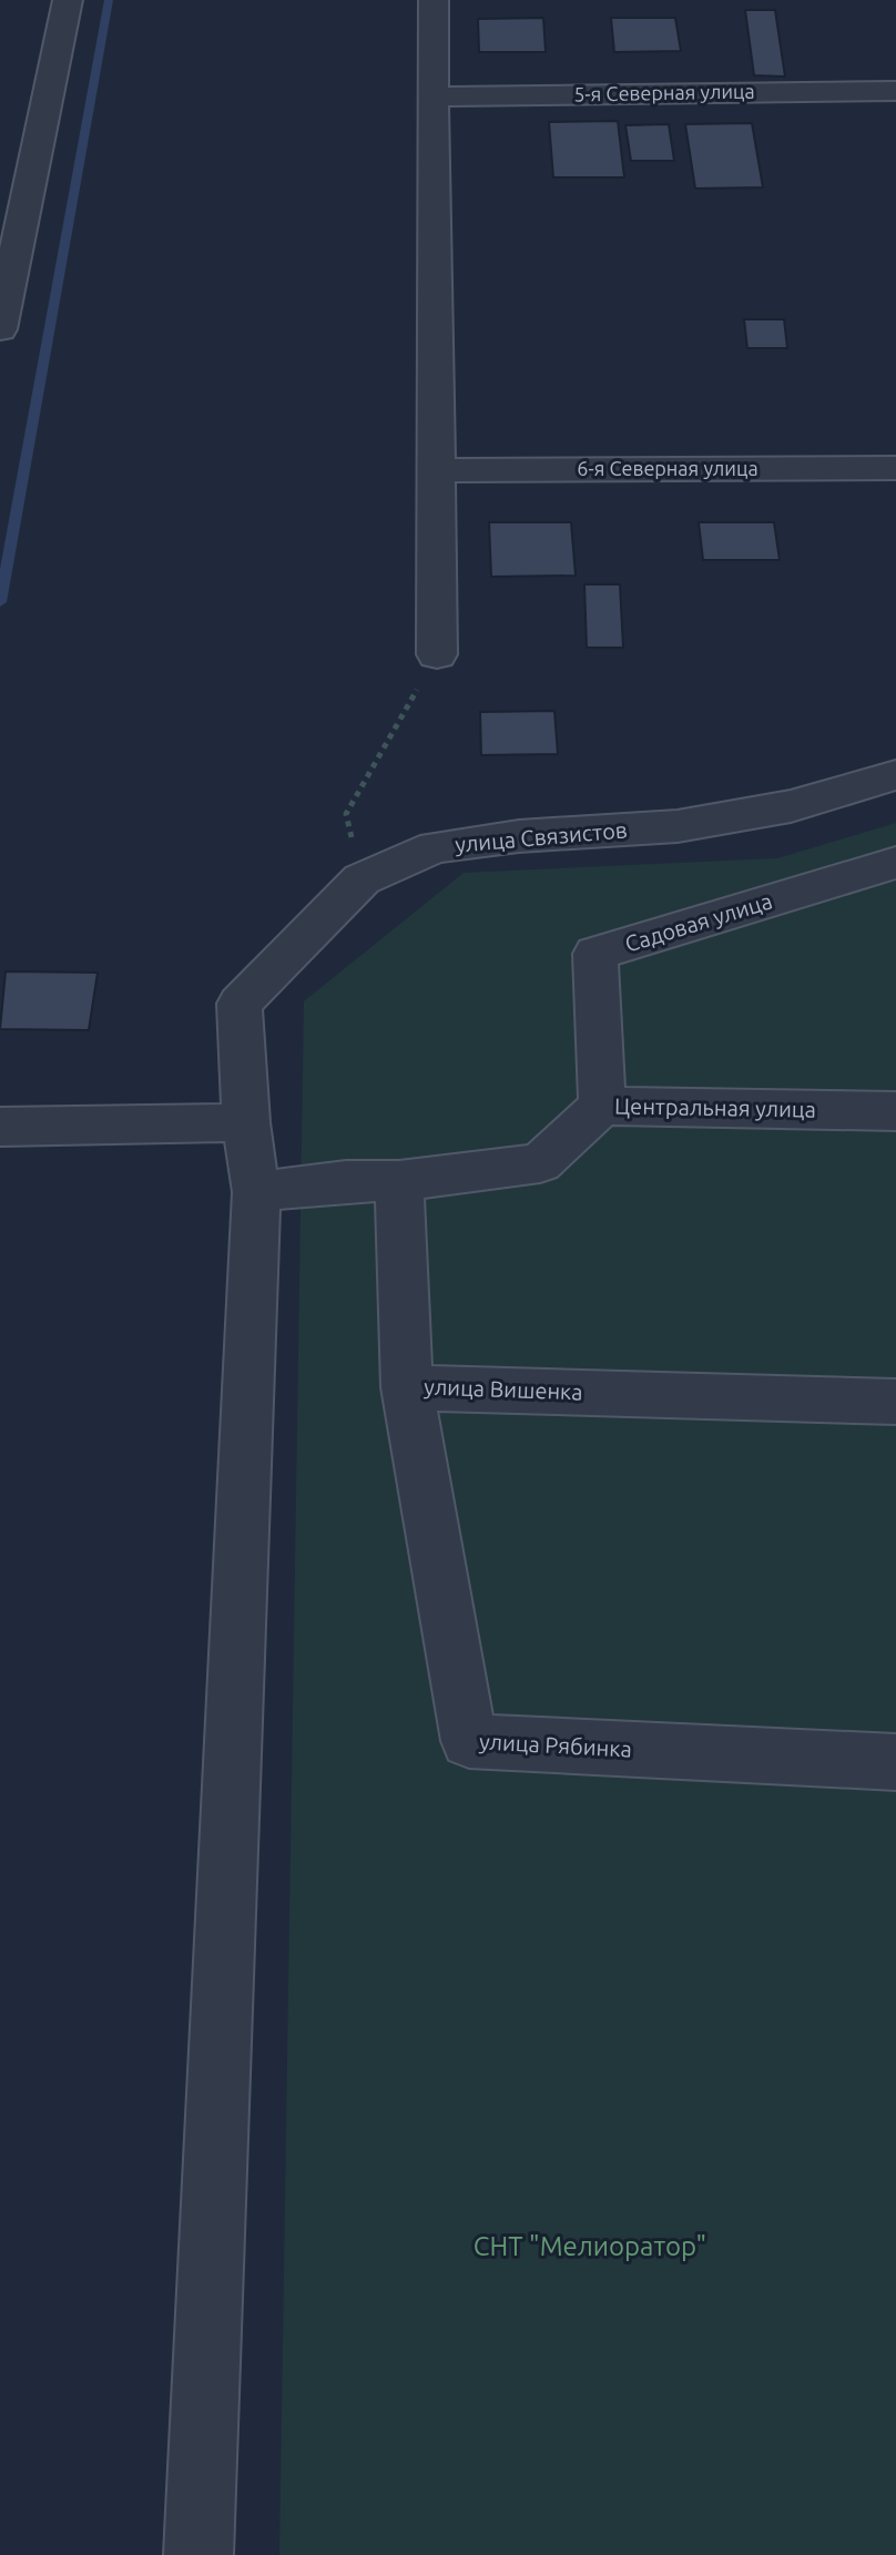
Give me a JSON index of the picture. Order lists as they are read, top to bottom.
{
  "streets": {
    "street": [
      "5-я Северная улица",
      "6-я Северная улица",
      "улица Связистов",
      "Садовая улица",
      "Центральная улица",
      "улица Вишенка",
      "улица Рябинка"
    ]
  },
  "crossings": [
    ["Садовая улица", "Центральная улица"],
    ["Центральная улица", "улица Вишенка"],
    ["улица Вишенка", "улица Рябинка"]
  ],
  "parks": ["СНТ \"Мелиоратор\""]
}
